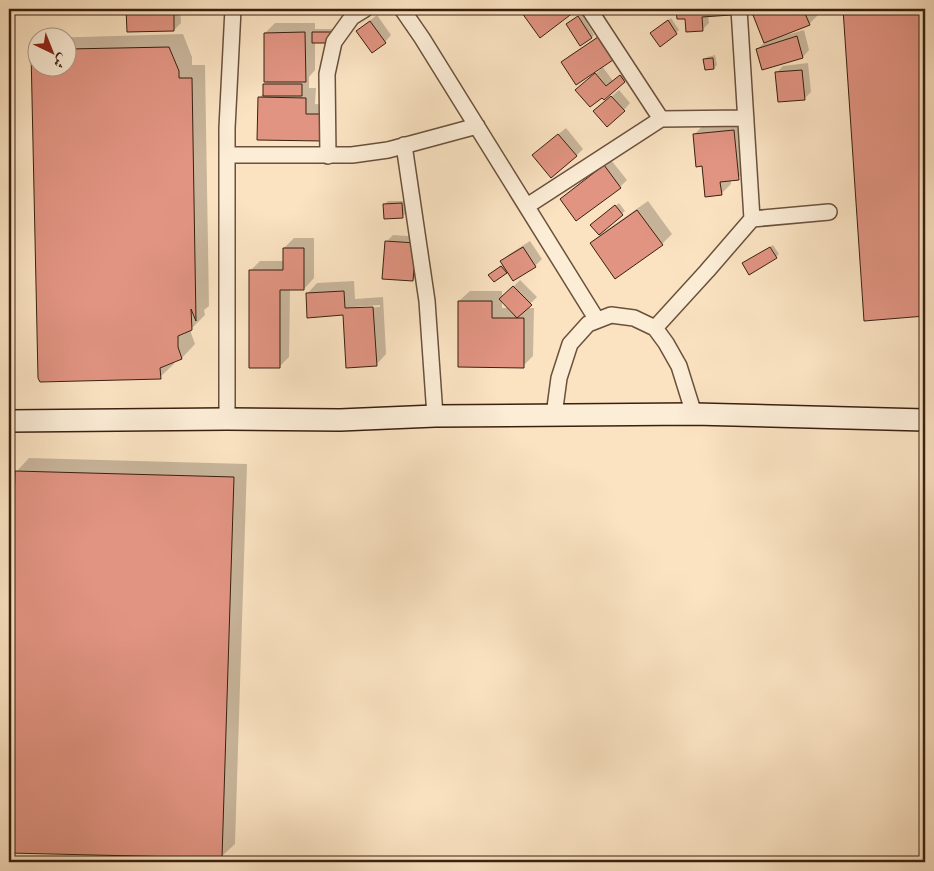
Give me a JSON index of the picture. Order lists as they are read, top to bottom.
{
  "north": "bottom right"
}
